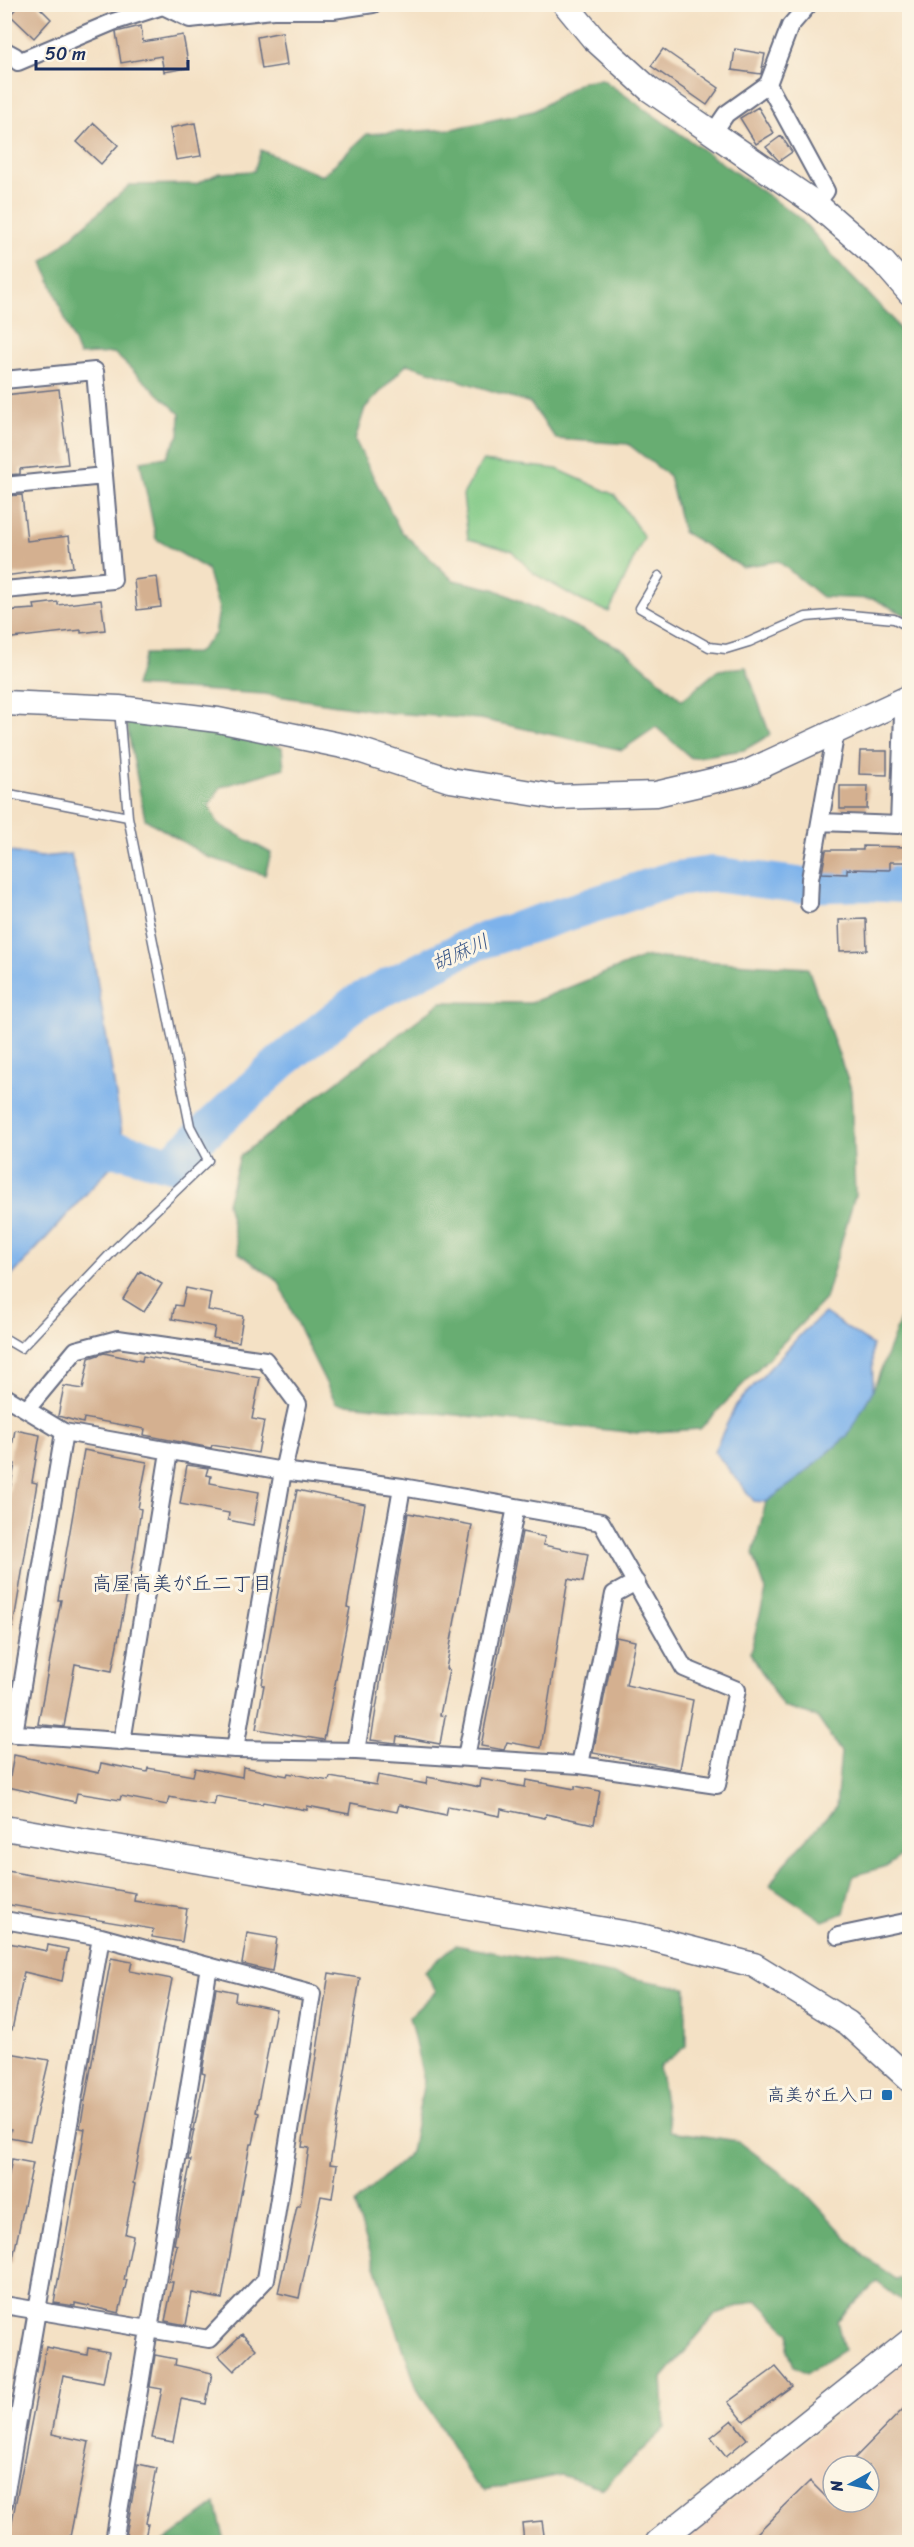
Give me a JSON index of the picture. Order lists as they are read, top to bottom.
{
  "districts": ["高屋高美が丘二丁目"],
  "water": ["胡麻川"],
  "places": {
    "transit": ["高美が丘入口"]
  },
  "scale_bar": "50 m",
  "north": "left"
}
